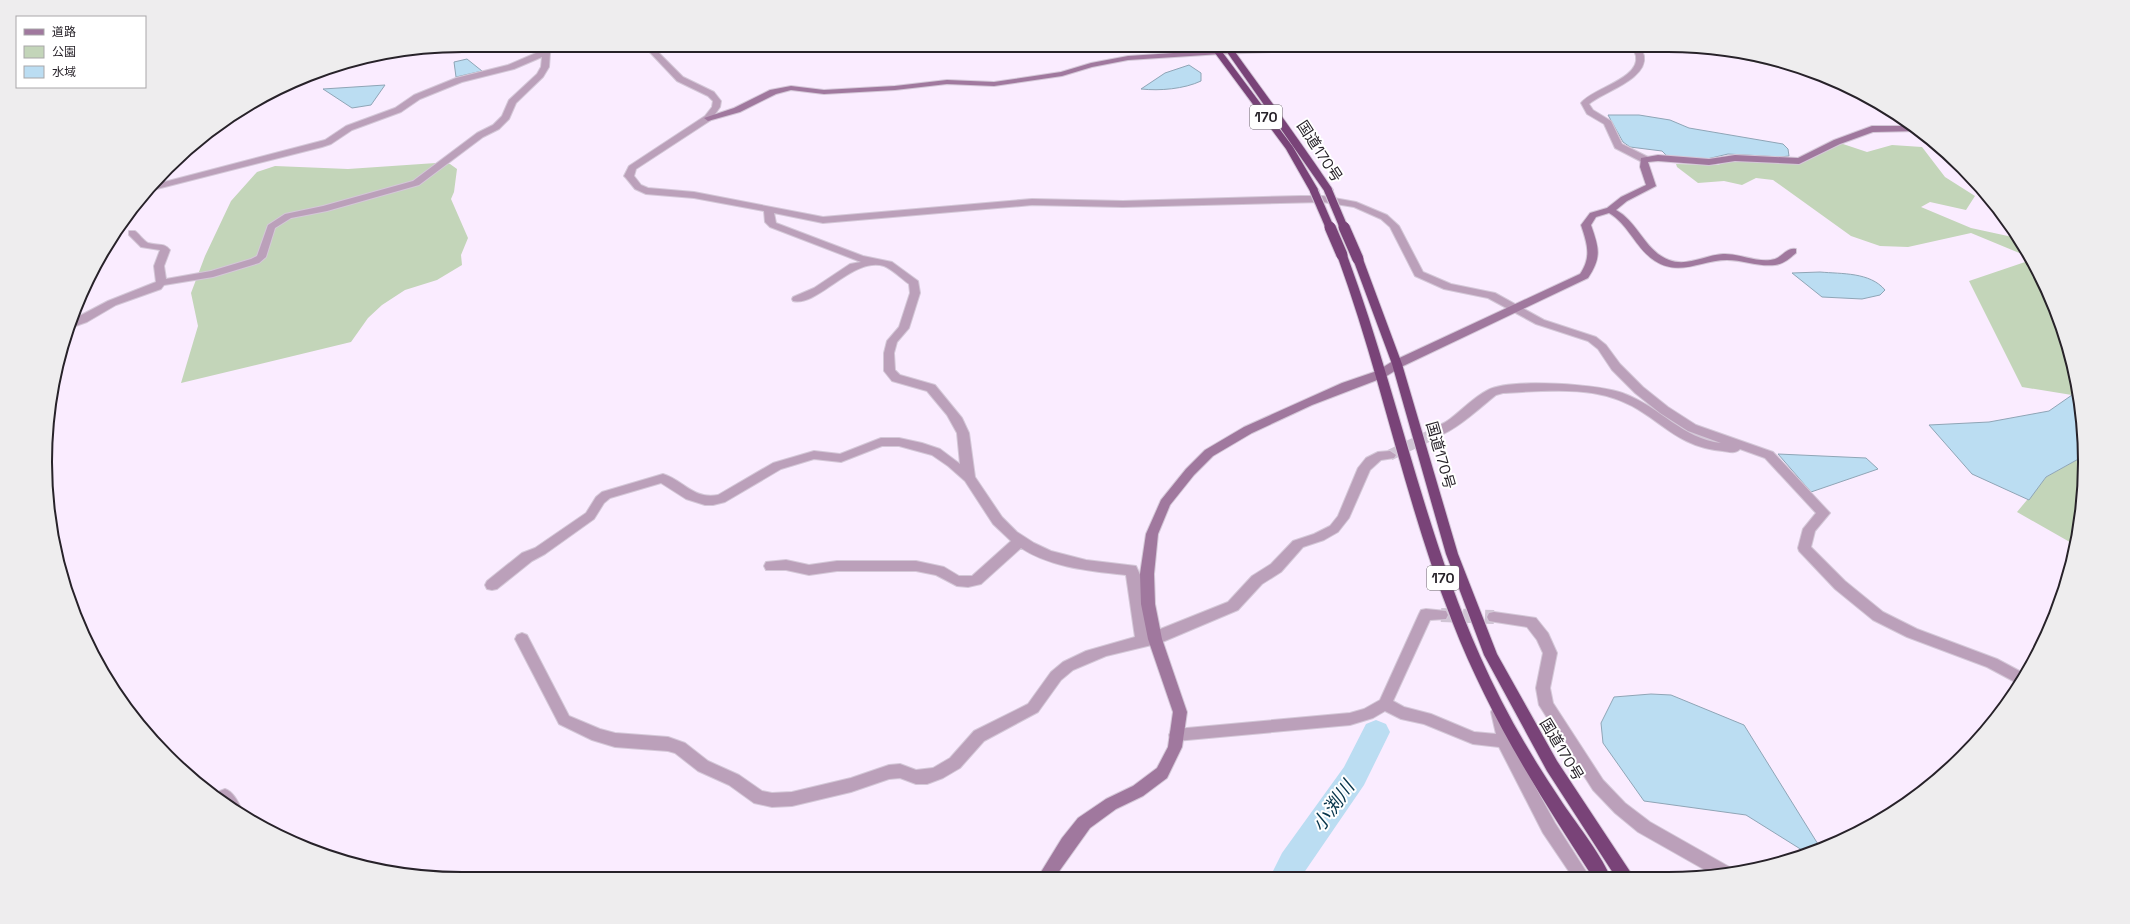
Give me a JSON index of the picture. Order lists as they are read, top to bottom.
{
  "streets": {
    "highway": ["170", "国道170号"]
  },
  "water": ["小渕川"],
  "legend": ["道路", "公園", "水域"]
}
